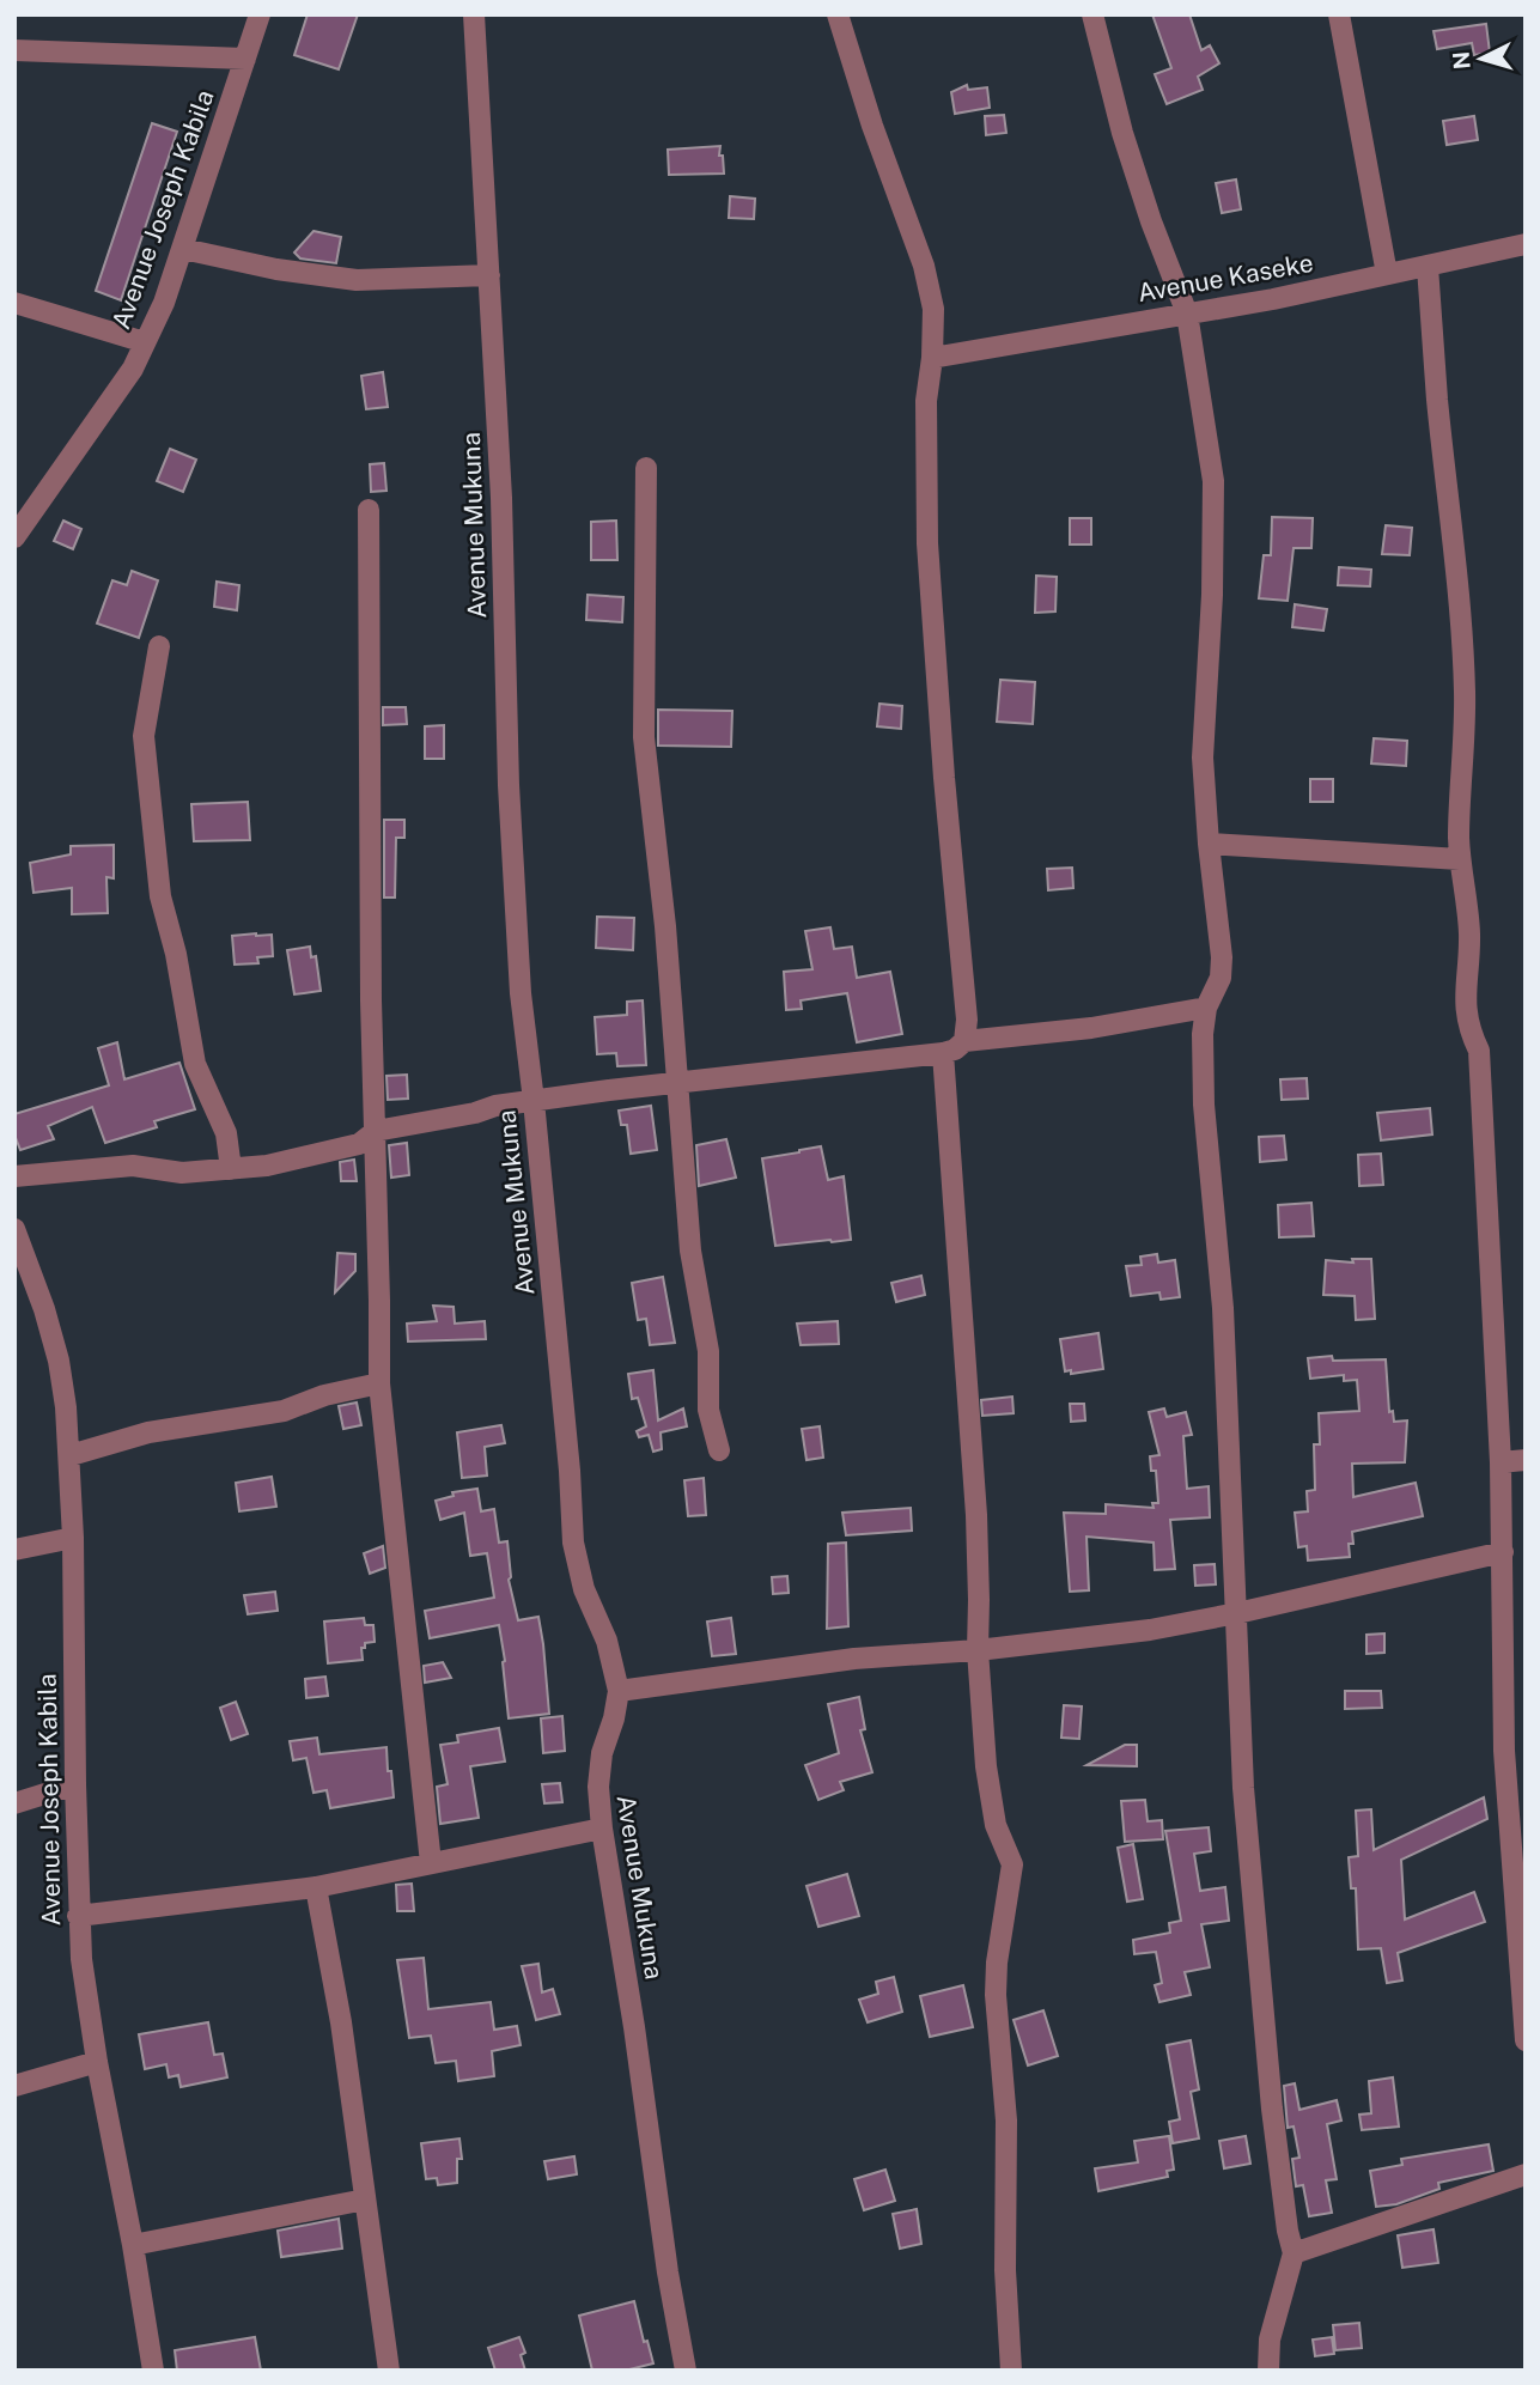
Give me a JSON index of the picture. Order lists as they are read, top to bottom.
{
  "streets": {
    "street": ["Avenue Joseph Kabila", "Avenue Kaseke", "Avenue Mukuna"]
  },
  "north": "left"
}
